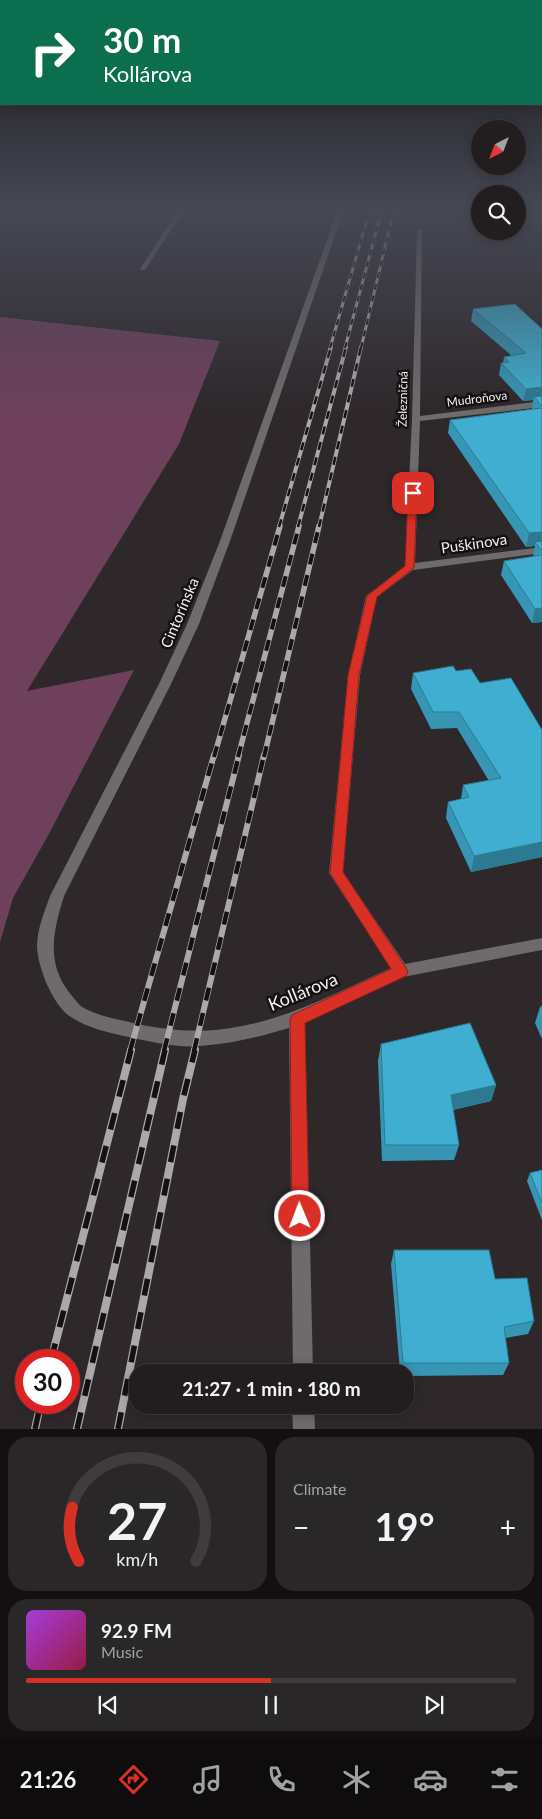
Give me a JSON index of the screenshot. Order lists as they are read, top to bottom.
{
  "streets": {
    "street": [
      "Železničná",
      "Mudroňova",
      "Puškinova",
      "Cintorínska",
      "Kollárova"
    ]
  },
  "crossings": [
    ["Železničná", "Mudroňova"],
    ["Železničná", "Puškinova"],
    ["Cintorínska", "Kollárova"]
  ],
  "north": "bottom left",
  "page": {
    "turn": ["30 m", "Kollárova"],
    "limit": "30",
    "trip": "21:27 · 1 min · 180 m",
    "tile": "Climate",
    "heat": ["−", "19°", "+"],
    "song": ["92.9 FM", "Music"],
    "tabs": "21:26",
    "gauge": ["27", "km/h"]
  }
}
